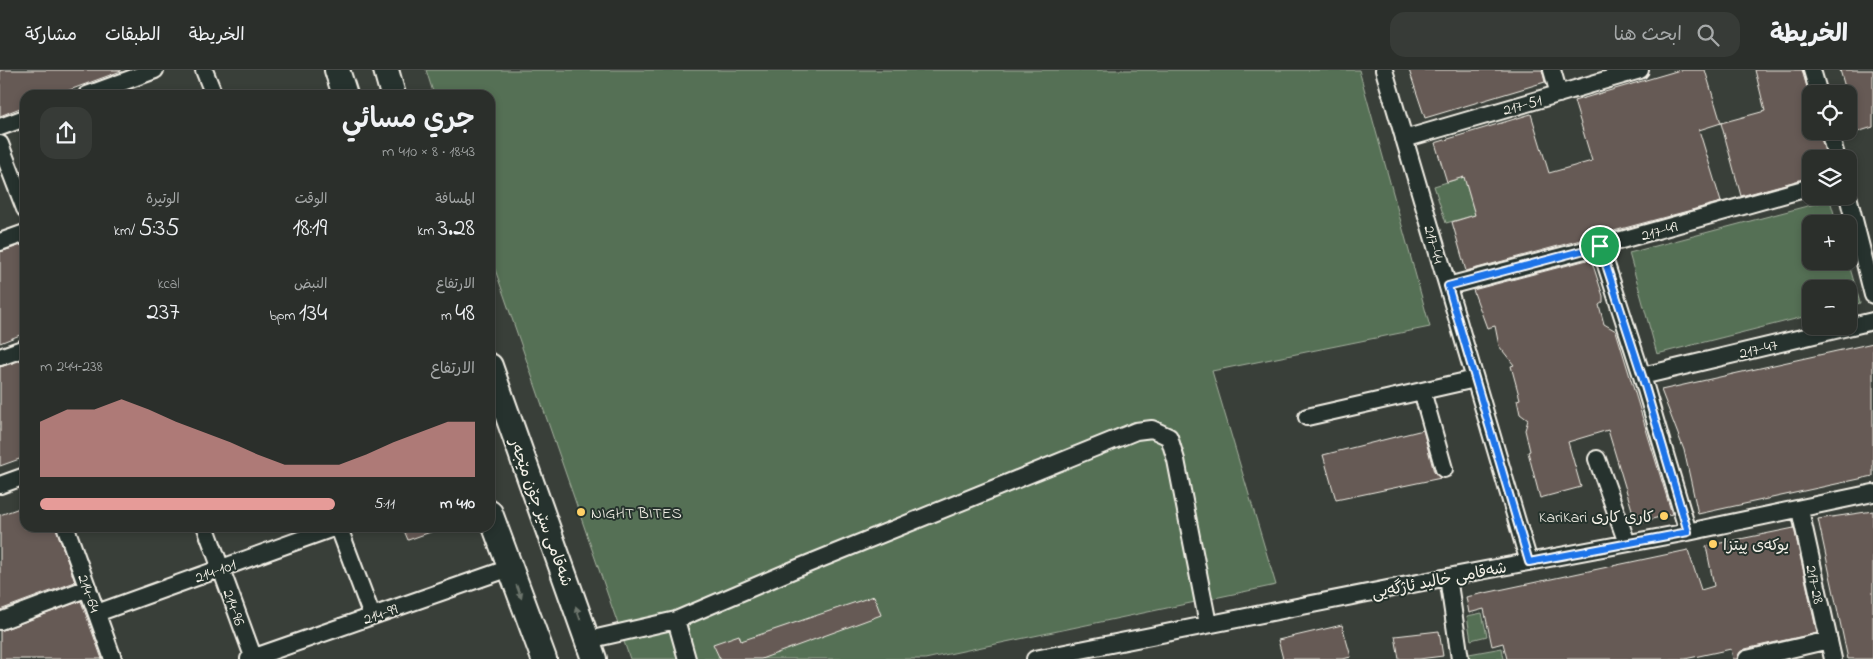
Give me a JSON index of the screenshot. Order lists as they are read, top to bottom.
{
  "streets": {
    "highway": ["شەقامی سێر جۆن مێجەر"],
    "street": [
      "217-51",
      "217-49",
      "217-44",
      "217-47",
      "214-101",
      "شەقامی خالید ئاژگەیی",
      "217-28",
      "214-64",
      "214-96",
      "214-99"
    ]
  },
  "crossings": [
    ["217-51", "217-44"],
    ["217-49", "217-44"],
    ["217-44", "شەقامی خالید ئاژگەیی"],
    ["214-101", "214-64"],
    ["214-101", "214-96"],
    ["شەقامی خالید ئاژگەیی", "217-28"],
    ["214-96", "214-99"]
  ],
  "places": ["NIGHT BITES", "KariKari کاری کاری", "یوکەی پیتزا"],
  "page": {
    "header": "الخريطة",
    "search": "ابحث هنا",
    "nav": ["الخريطة", "الطبقات", "مشاركة"],
    "map_buttons": ["+", "−"],
    "heading": ["جري مسائي", "18:43 · 8 × 410 m"],
    "stats": [
      ["المسافة", "3.28 km"],
      ["الوقت", "18:19"],
      ["الوتيرة", "5:35 /km"],
      ["الارتفاع", "48 m"],
      ["النبض", "134 bpm"],
      ["kcal", "237"]
    ],
    "chart": ["الارتفاع", "238–244 m"],
    "list": [
      {
        "name": "410 m",
        "note": "5:11"
      }
    ]
  }
}
